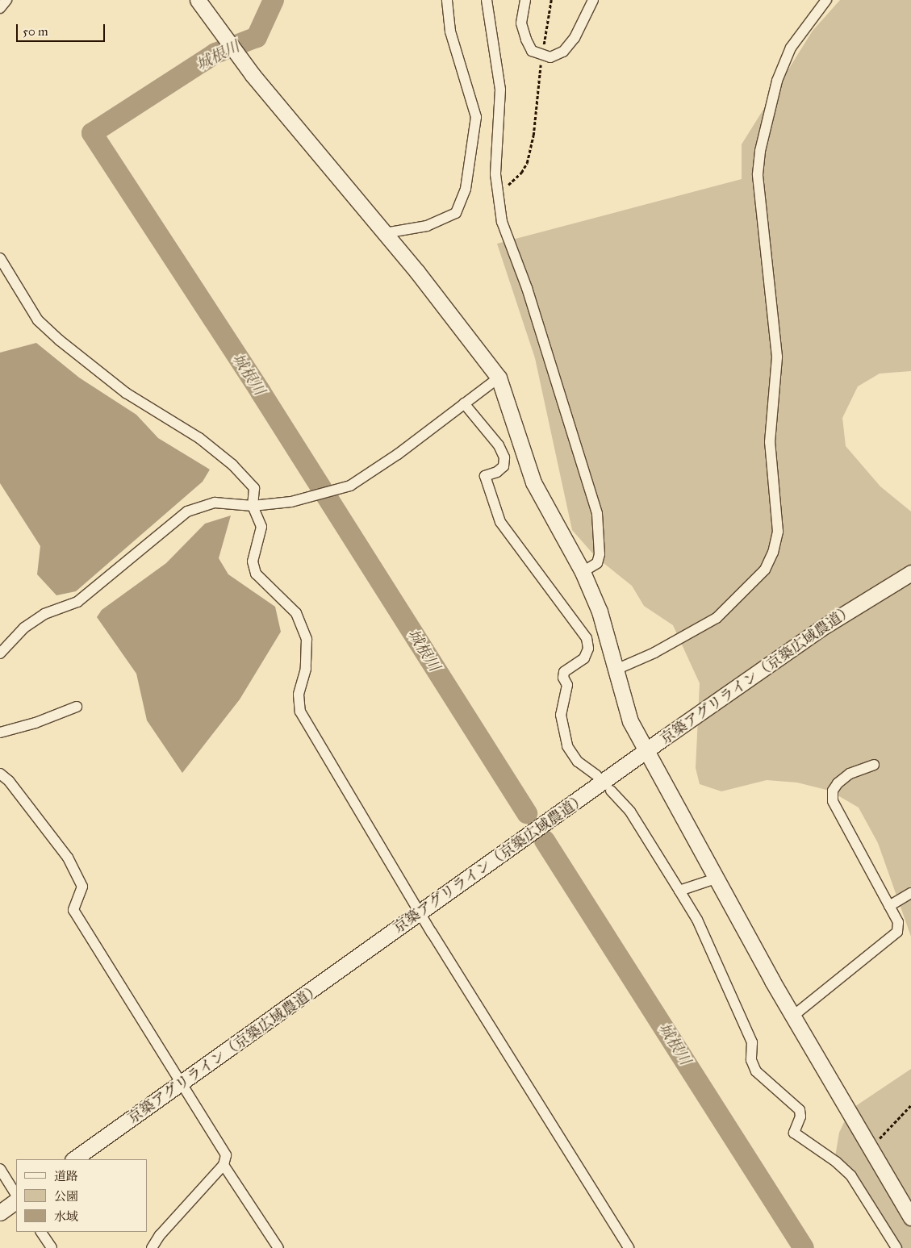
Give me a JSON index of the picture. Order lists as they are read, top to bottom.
{
  "streets": {
    "street": ["京築アグリライン（京築広域農道）"]
  },
  "water": ["城根川"],
  "legend": ["道路", "公園", "水域"],
  "scale_bar": "50 m"
}
